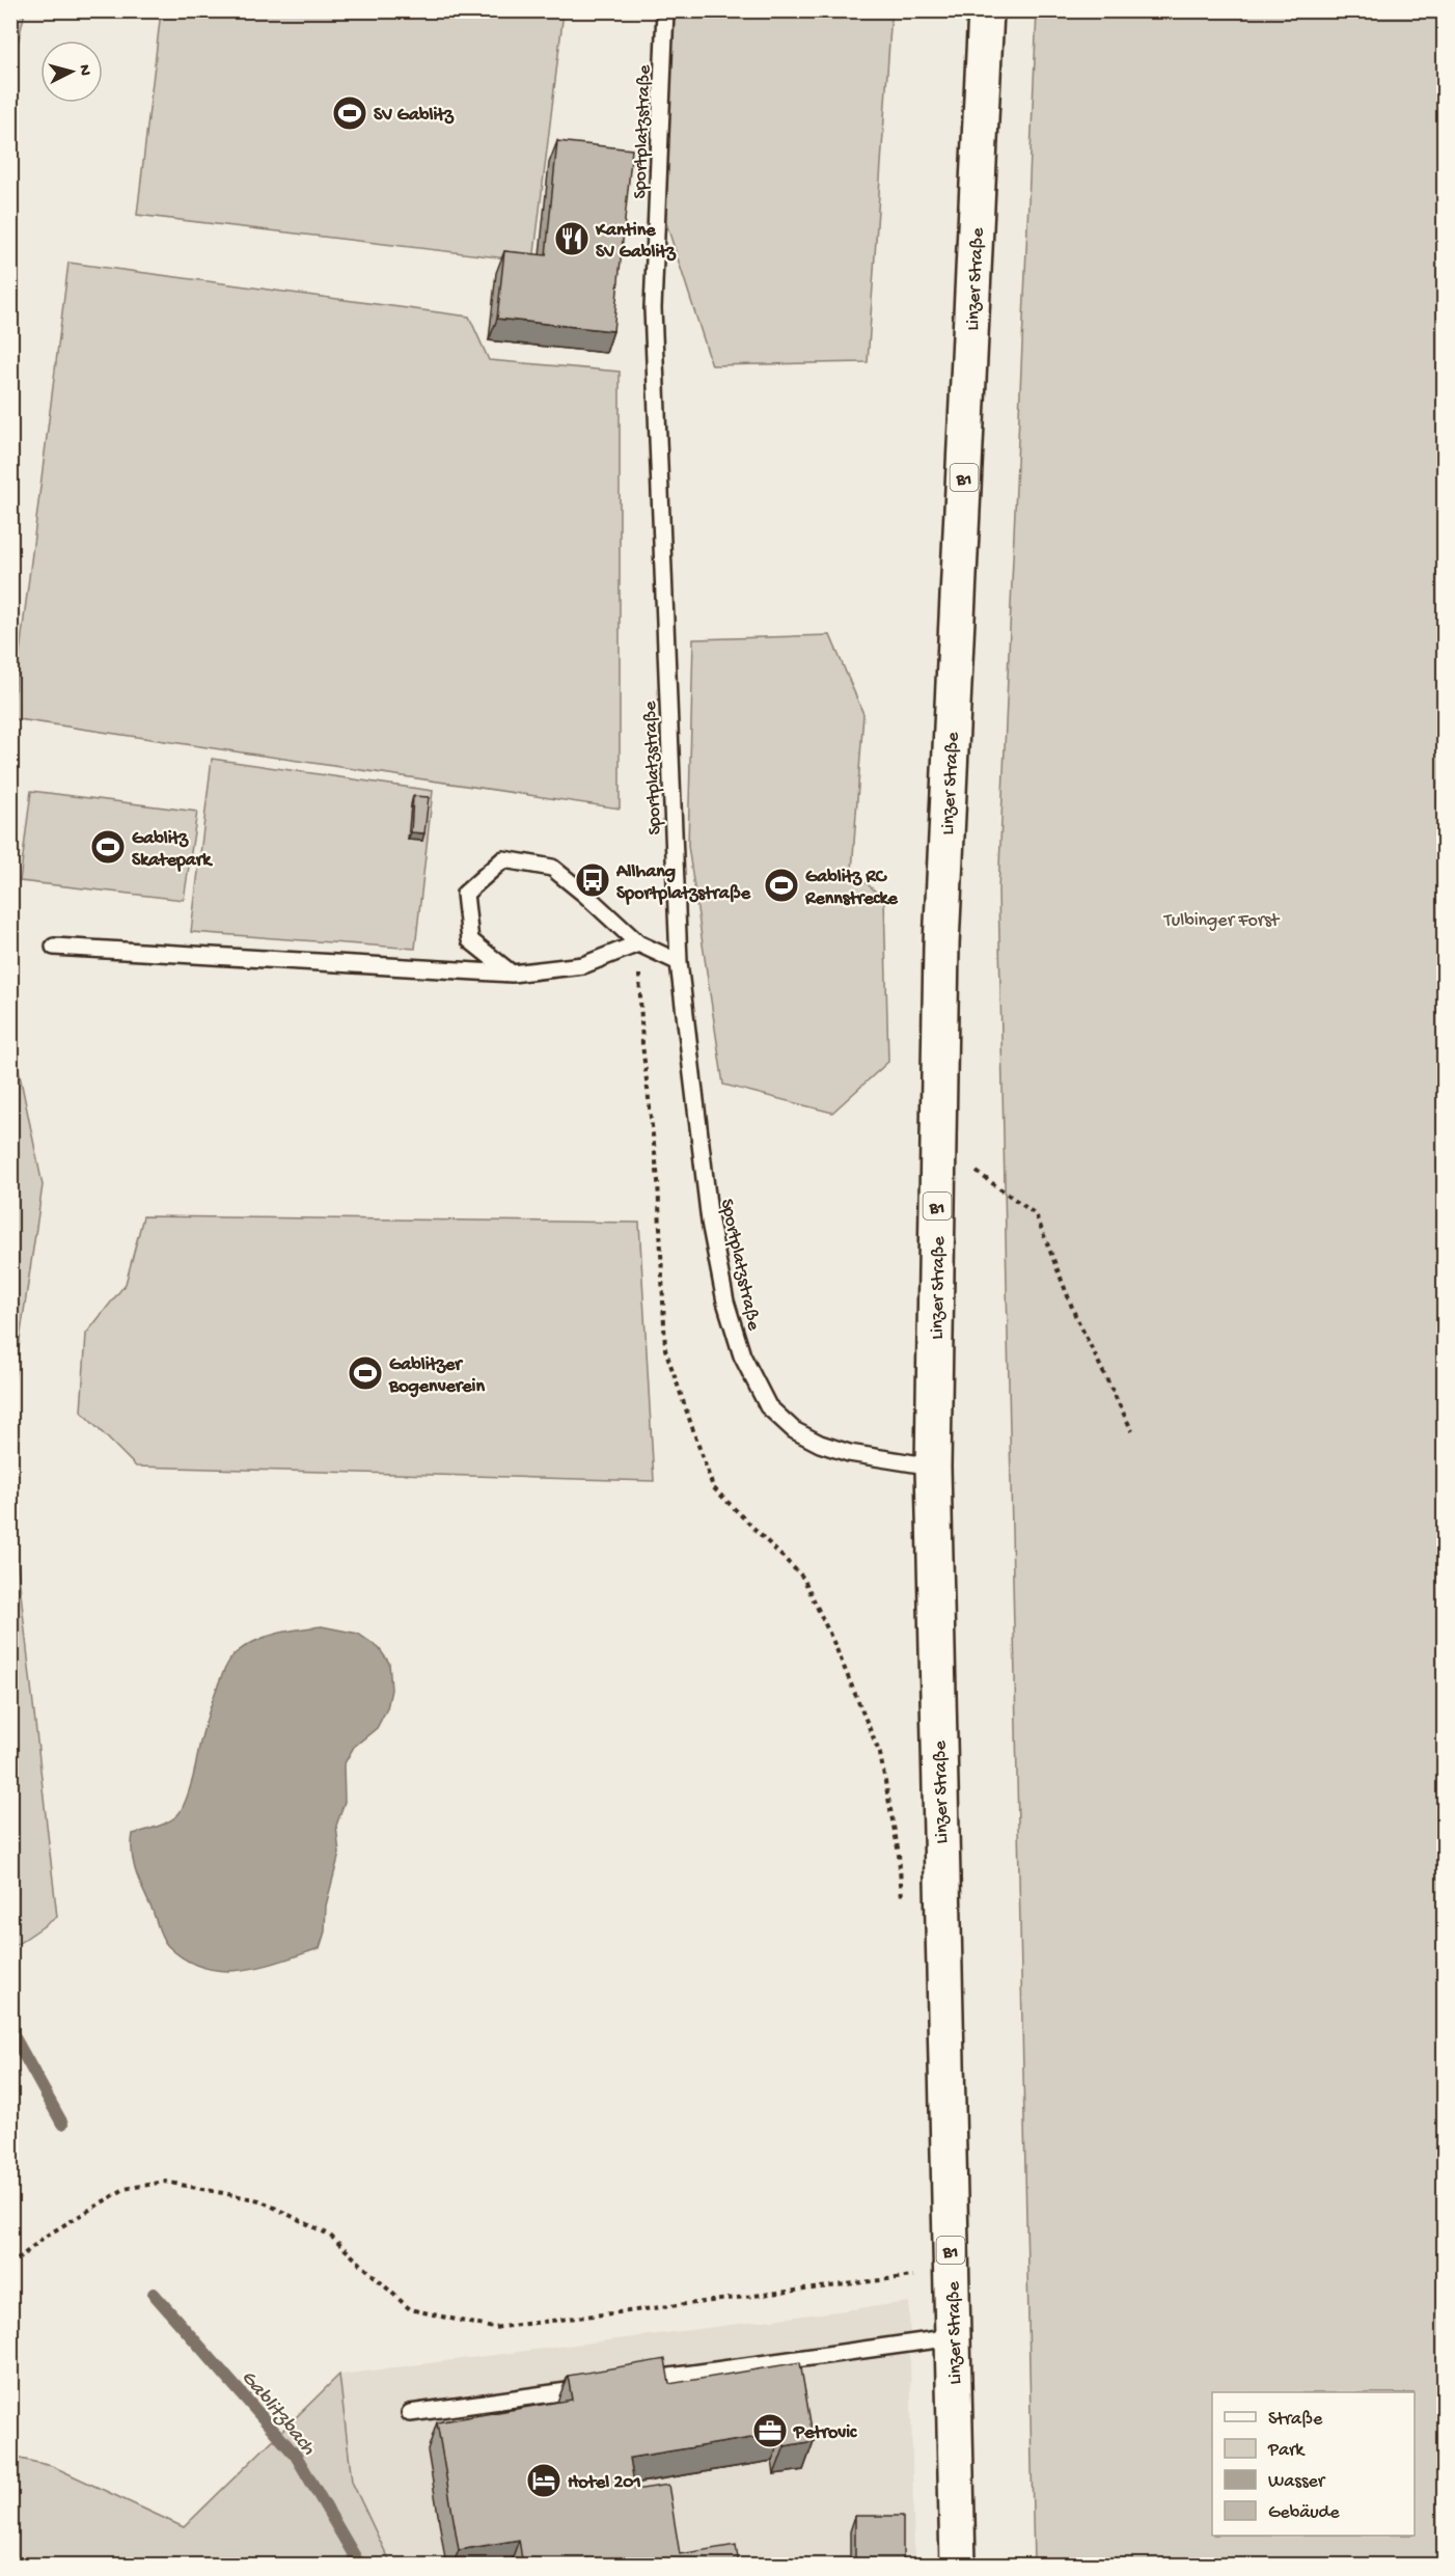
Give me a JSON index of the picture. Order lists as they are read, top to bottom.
{
  "streets": {
    "main road": ["Linzer Straße", "B1"],
    "lane": ["Sportplatzstraße"]
  },
  "crossings": [
    ["Sportplatzstraße", "Linzer Straße"]
  ],
  "water": ["Gablitzbach"],
  "parks": ["Tulbinger Forst"],
  "places": {
    "sports": [
      "SV Gablitz",
      "Gablitz Skatepark",
      "Gablitz RC Rennstrecke",
      "Gablitzer Bogenverein"
    ],
    "restaurant": ["Kantine SV Gablitz"],
    "bus stop": ["Allhang Sportplatzstraße"],
    "office": ["Petrovic"],
    "hotel": ["Hotel 201"]
  },
  "legend": [
    "Straße",
    "Park",
    "Wasser",
    "Gebäude"
  ],
  "north": "right"
}
